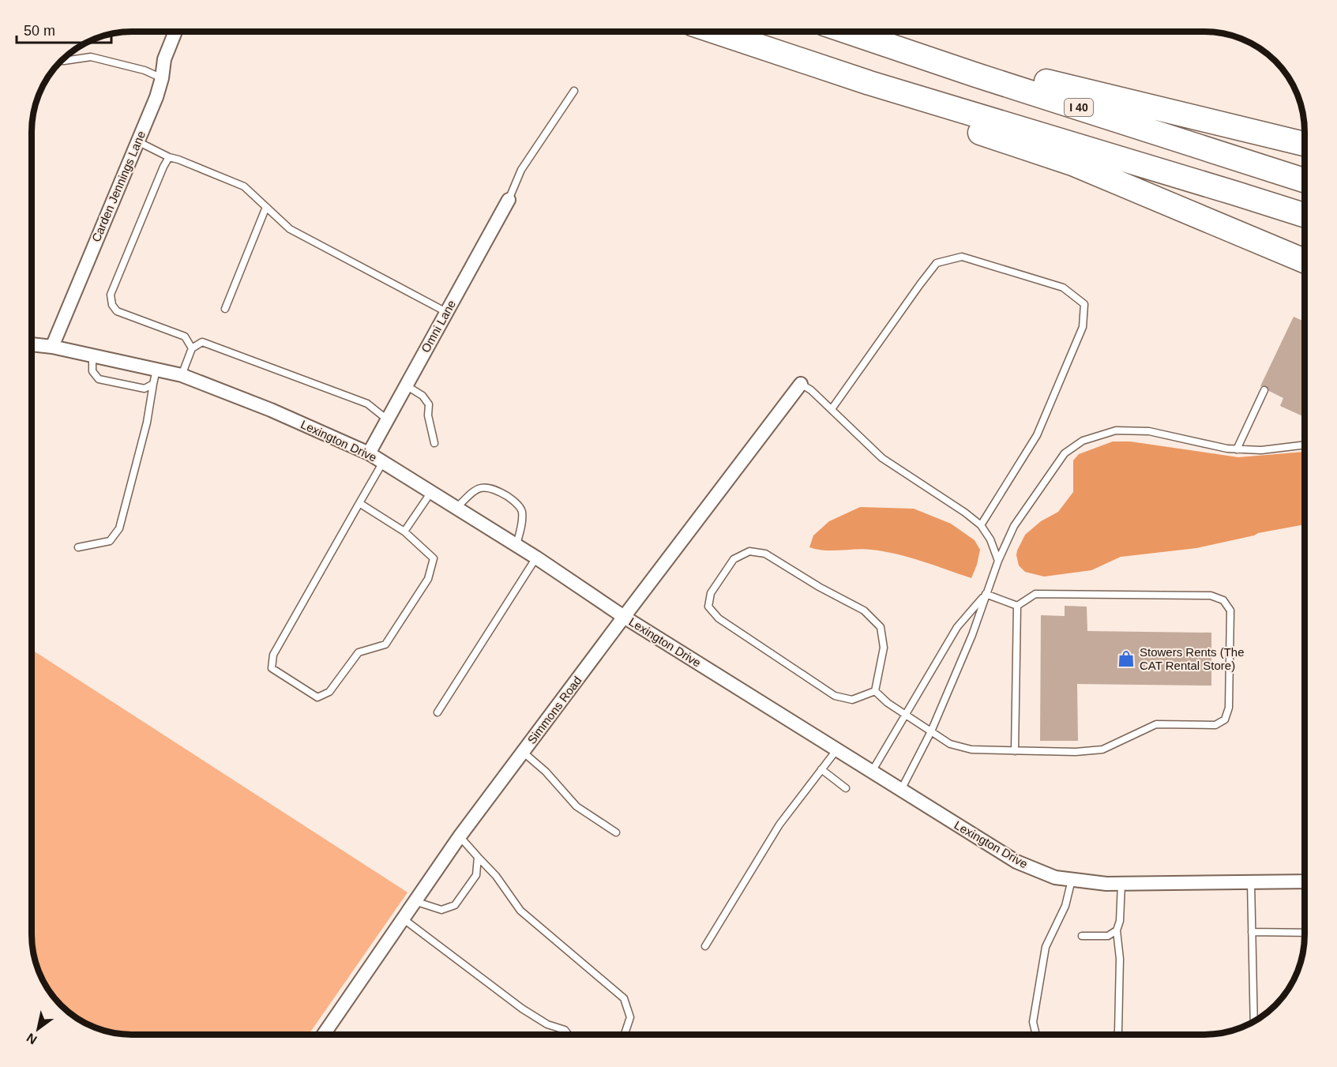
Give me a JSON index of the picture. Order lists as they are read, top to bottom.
{
  "streets": {
    "highway": ["I 40"],
    "street": [
      "Carden Jennings Lane",
      "Omni Lane",
      "Lexington Drive",
      "Simmons Road"
    ]
  },
  "crossings": [
    ["Carden Jennings Lane", "Lexington Drive"],
    ["Omni Lane", "Lexington Drive"],
    ["Lexington Drive", "Simmons Road"]
  ],
  "places": {
    "shop": ["Stowers Rents (The CAT Rental Store)"]
  },
  "scale_bar": "50 m",
  "north": "bottom left"
}
